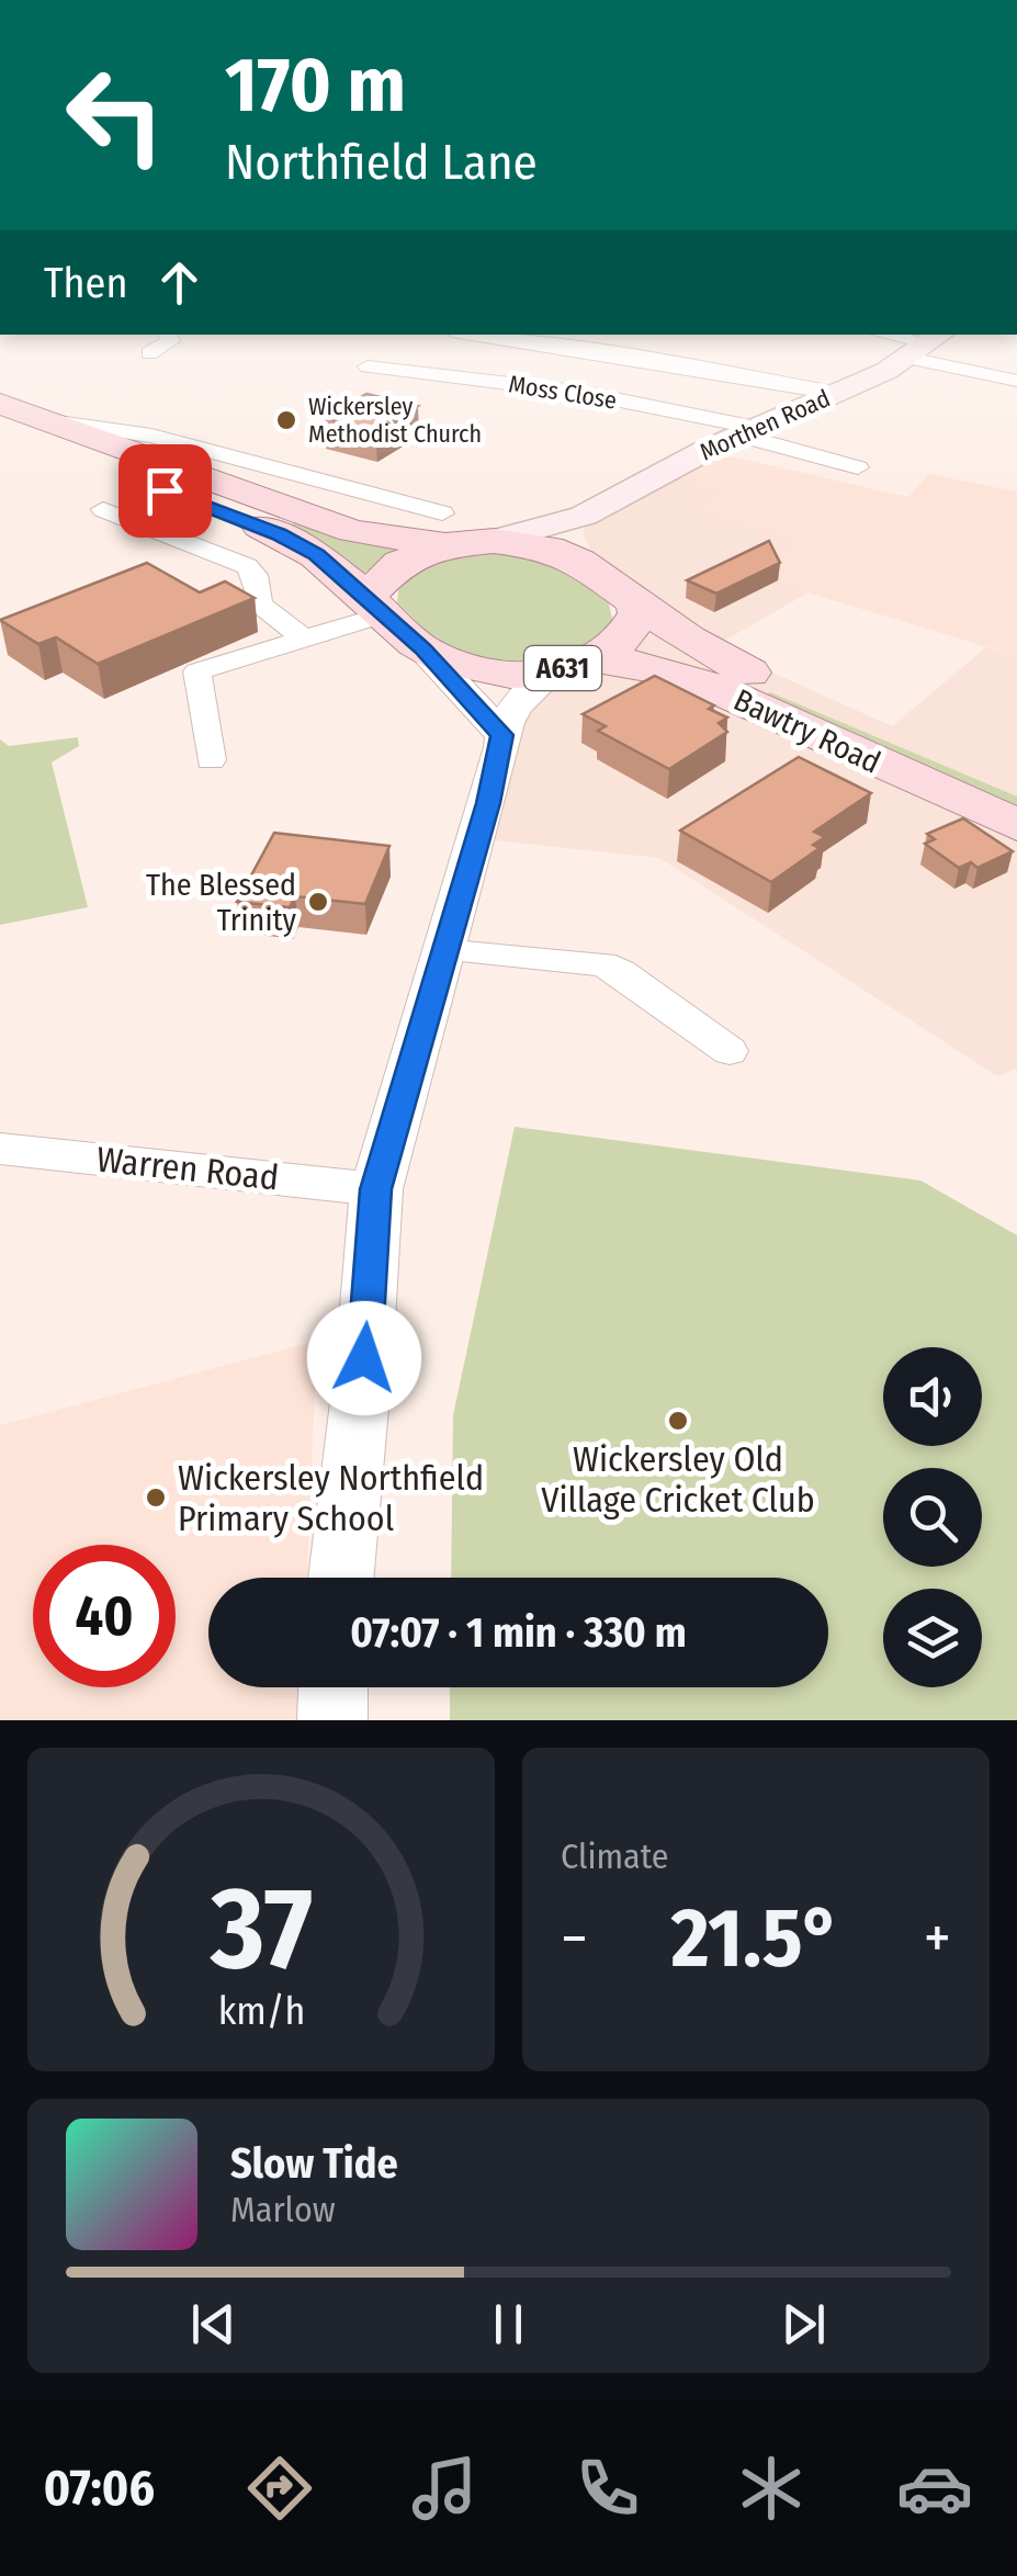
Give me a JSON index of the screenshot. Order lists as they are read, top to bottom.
{
  "streets": {
    "main road": ["Morthen Road", "A631", "Bawtry Road"],
    "street": ["Moss Close", "Warren Road"]
  },
  "crossings": [
    ["Moss Close", "Morthen Road"],
    ["Morthen Road", "Bawtry Road"],
    ["A631", "Bawtry Road"]
  ],
  "places": [
    "Wickersley Methodist Church",
    "The Blessed Trinity",
    "Wickersley Old Village Cricket Club",
    "Wickersley Northfield Primary School"
  ],
  "page": {
    "turn": ["170 m", "Northfield Lane"],
    "then": "Then",
    "limit": "40",
    "trip": "07:07 · 1 min · 330 m",
    "tile": "Climate",
    "heat": ["−", "21.5°", "+"],
    "song": ["Slow Tide", "Marlow"],
    "tabs": "07:06",
    "gauge": ["37", "km/h"]
  }
}
